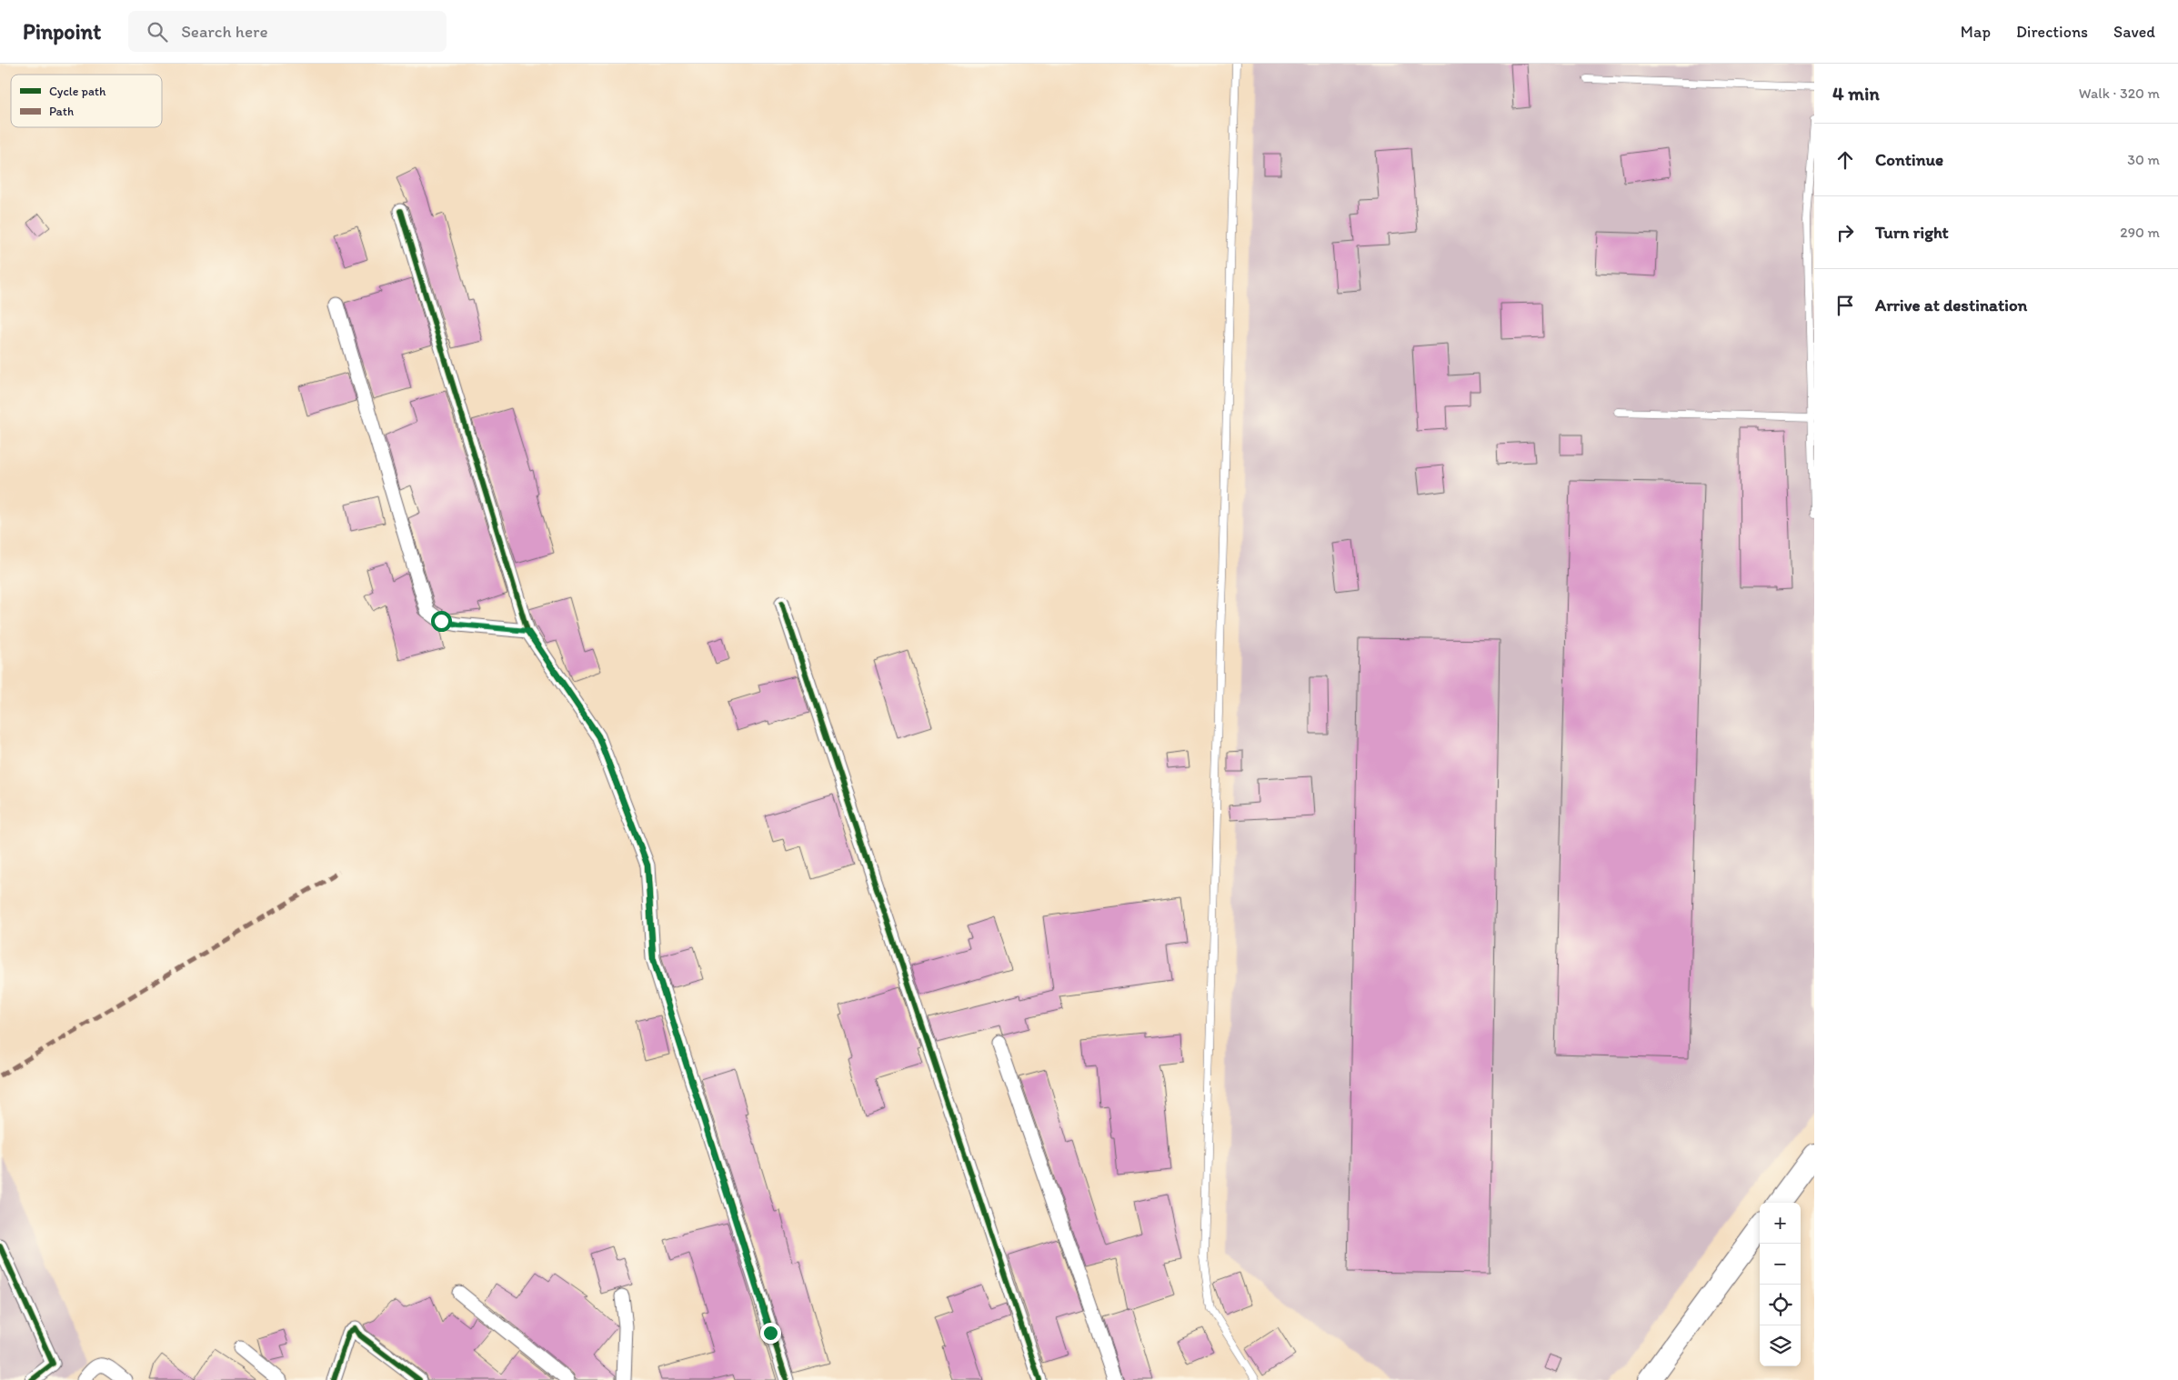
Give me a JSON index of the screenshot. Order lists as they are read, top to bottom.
{
  "legend": ["Cycle path", "Path"],
  "page": {
    "header": "Pinpoint",
    "search": "Search here",
    "nav": ["Map", "Directions", "Saved"],
    "heading": ["4 min", "Walk · 320 m"],
    "list": [
      ["Continue", "30 m"],
      ["Turn right", "290 m"],
      "Arrive at destination"
    ],
    "map_buttons": ["+", "−"]
  }
}
